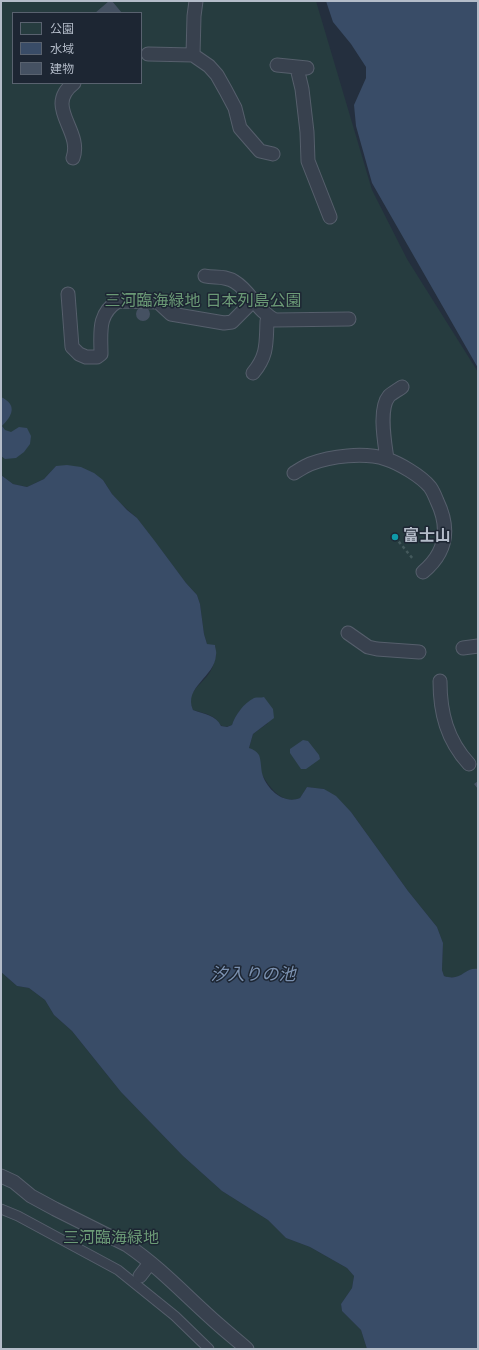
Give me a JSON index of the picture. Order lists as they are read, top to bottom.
{
  "water": ["汐入りの池"],
  "parks": ["三河臨海緑地 日本列島公園", "三河臨海緑地"],
  "places": ["富士山"],
  "legend": ["公園", "水域", "建物"]
}
